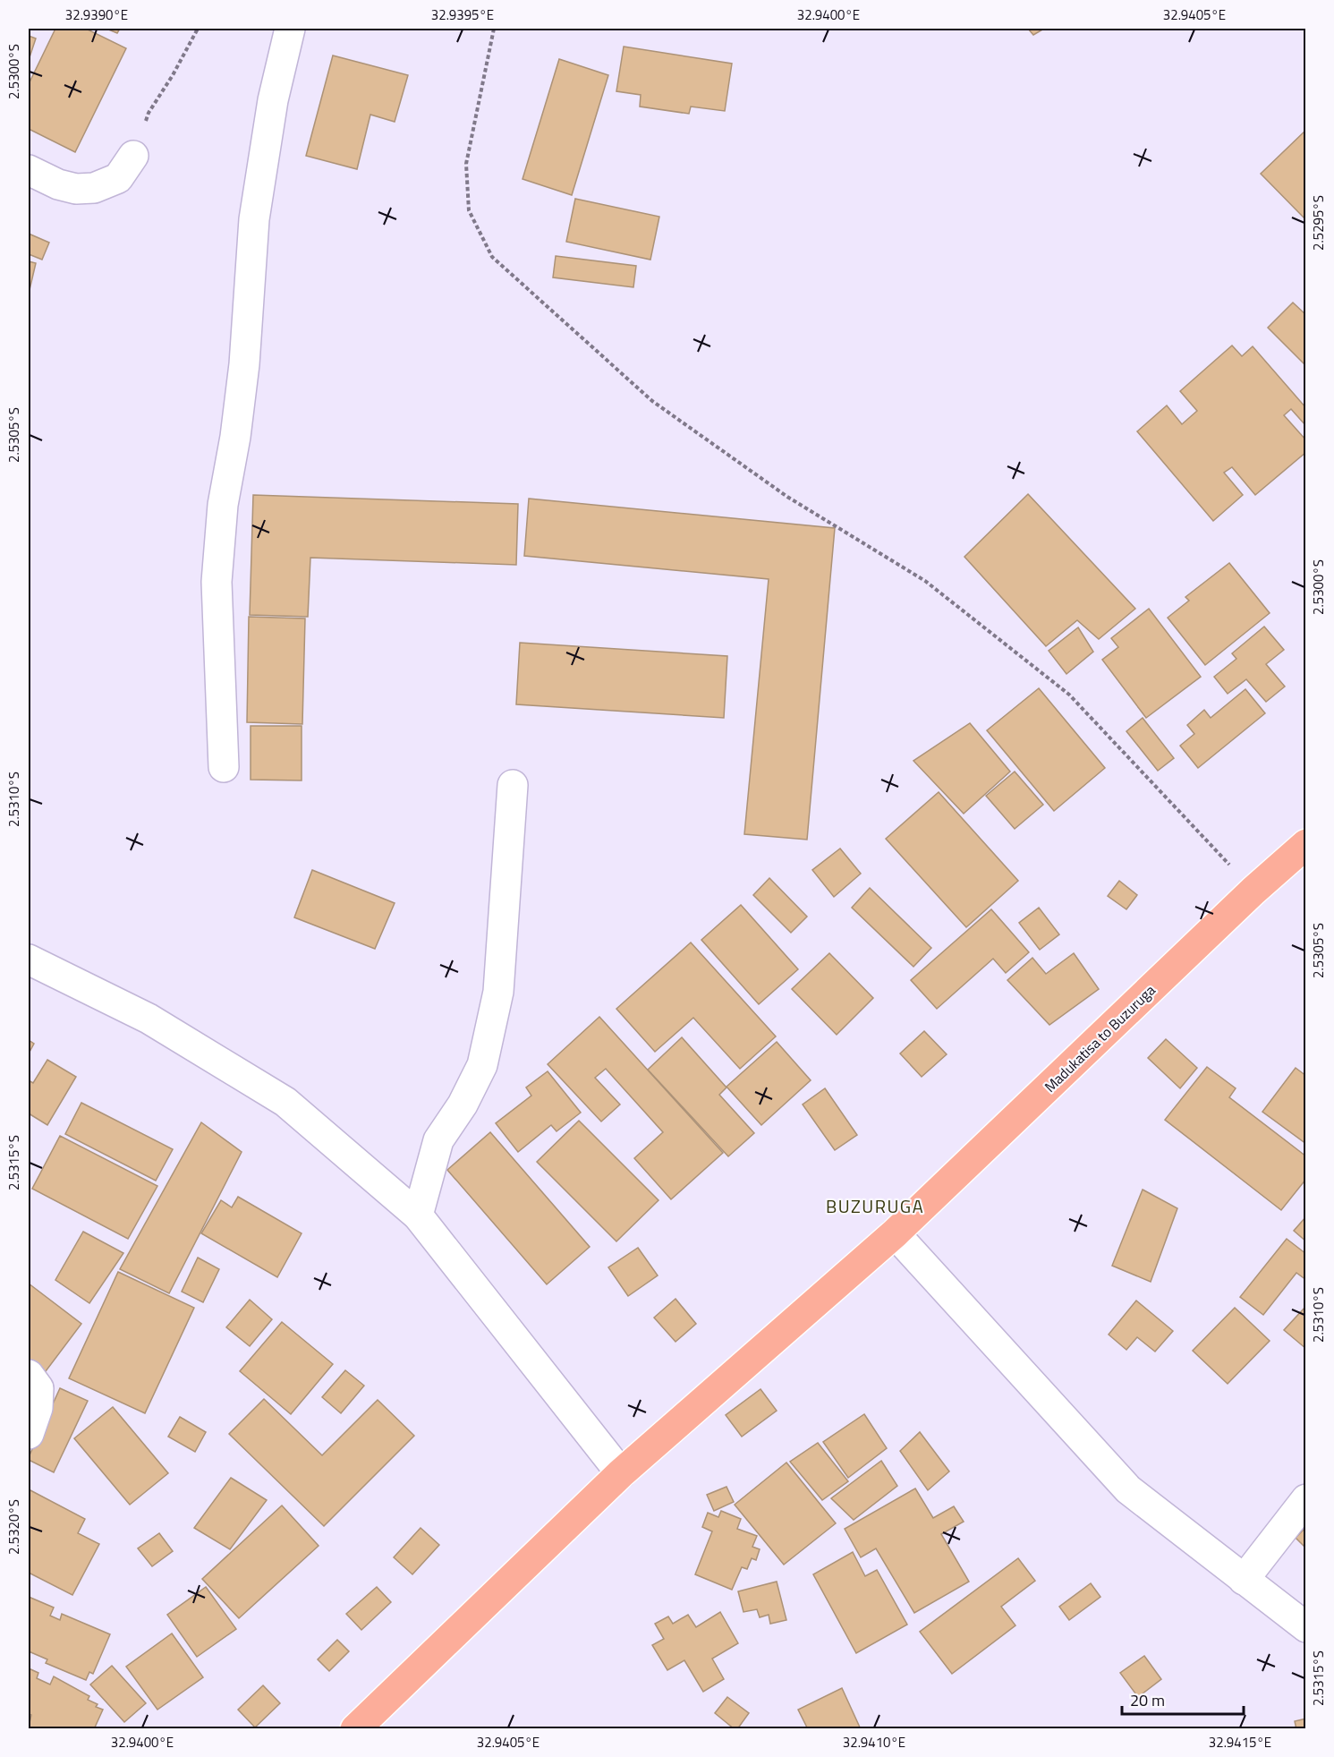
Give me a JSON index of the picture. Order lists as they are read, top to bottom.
{
  "streets": {
    "main road": ["Madukatisa to Buzuruga"]
  },
  "districts": ["BUZURUGA"],
  "scale_bar": "20 m",
  "coordinates": [
    "32.9390°E",
    "32.9395°E",
    "32.9400°E",
    "32.9405°E",
    "2.5300°S",
    "2.5295°S",
    "2.5305°S",
    "2.5310°S",
    "2.5315°S",
    "2.5320°S",
    "32.9410°E",
    "32.9415°E"
  ]
}
